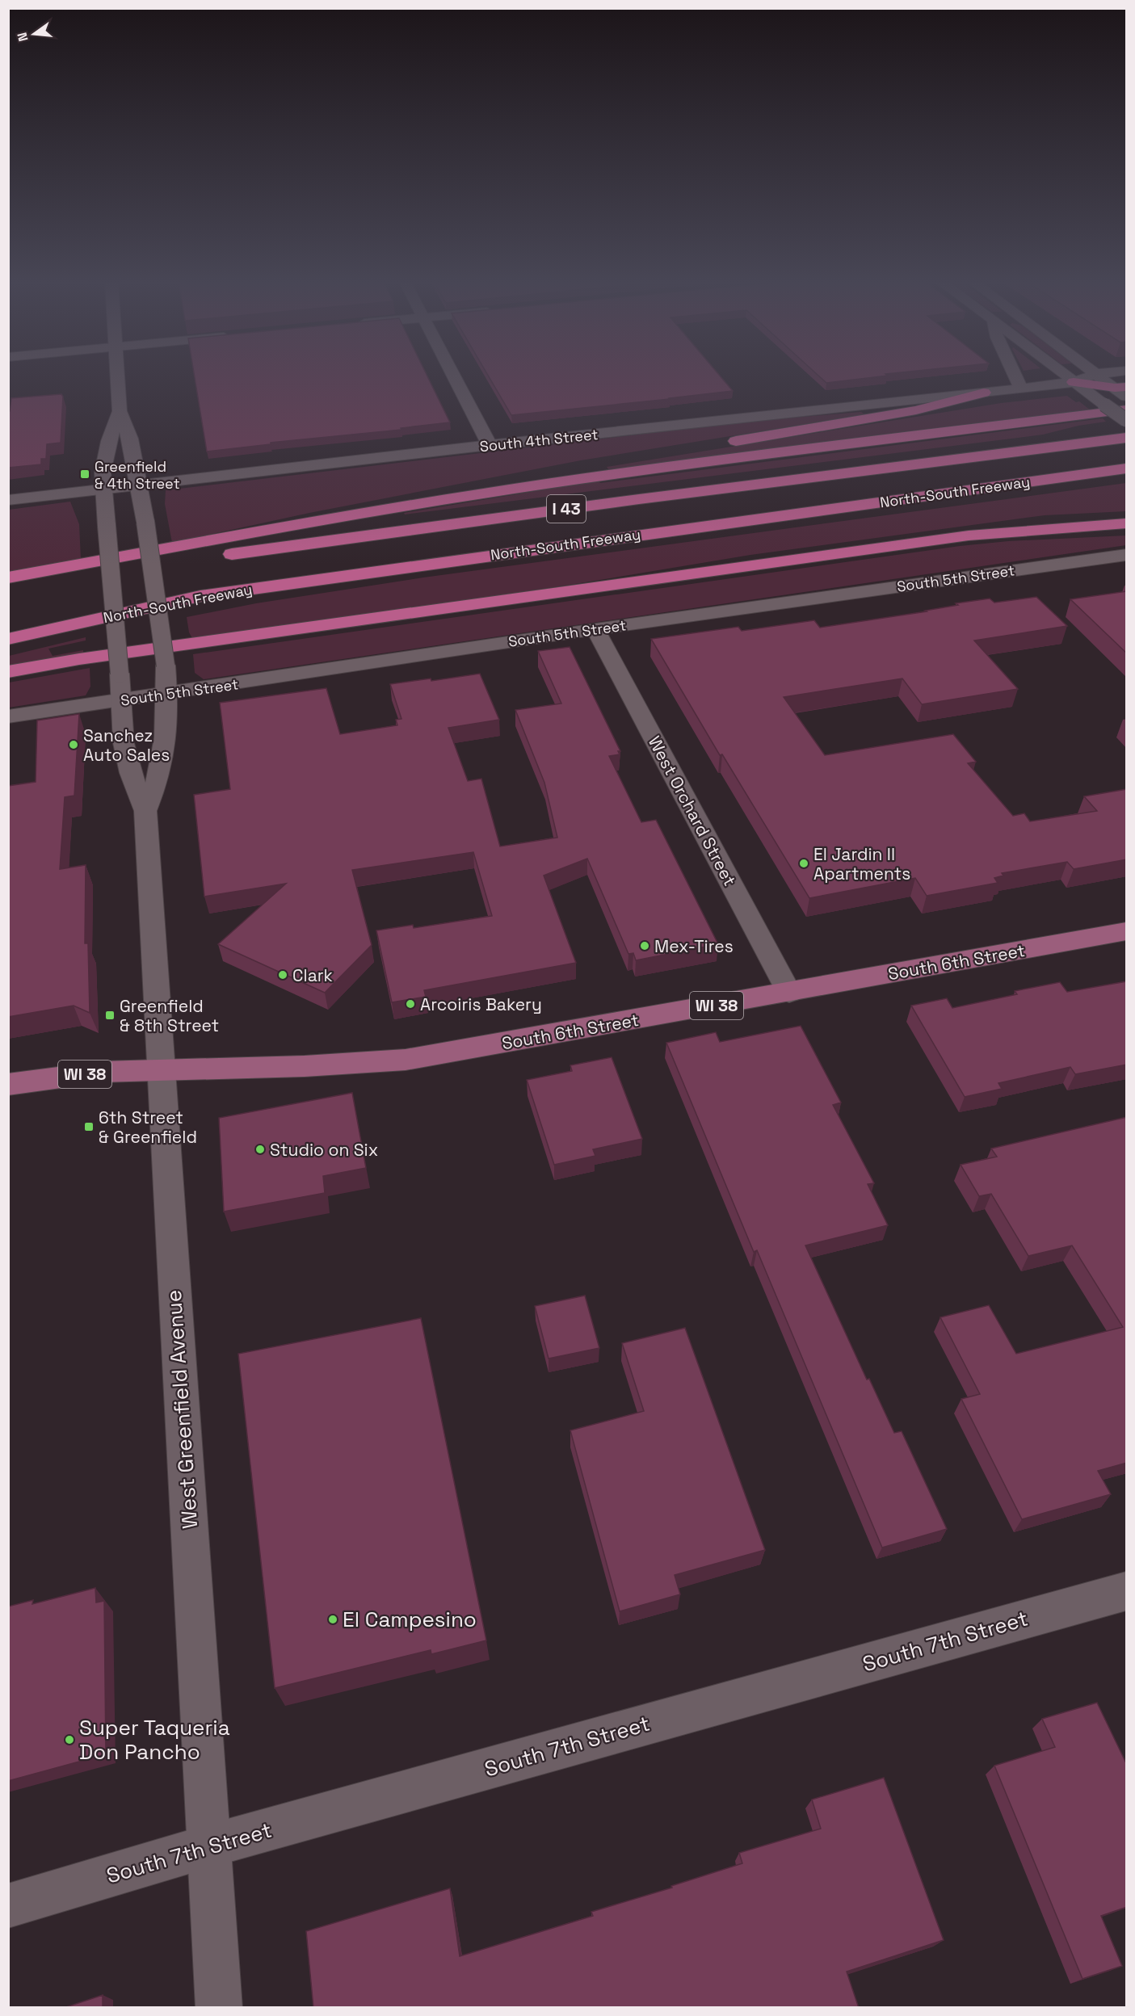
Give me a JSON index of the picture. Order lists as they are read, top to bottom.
{
  "streets": {
    "highway": ["North-South Freeway", "I 43"],
    "main road": ["South 6th Street", "WI 38"],
    "street": [
      "South 4th Street",
      "South 5th Street",
      "West Orchard Street",
      "West Greenfield Avenue",
      "South 7th Street"
    ]
  },
  "crossings": [
    ["South 4th Street", "West Greenfield Avenue"],
    ["South 5th Street", "West Orchard Street"],
    ["South 5th Street", "West Greenfield Avenue"],
    ["West Orchard Street", "South 6th Street"],
    ["South 6th Street", "West Greenfield Avenue"],
    ["West Greenfield Avenue", "South 7th Street"]
  ],
  "places": {
    "transit": ["Greenfield & 4th Street", "Greenfield & 8th Street", "6th Street & Greenfield"],
    "other": [
      "Sanchez Auto Sales",
      "El Jardin II Apartments",
      "Mex-Tires",
      "Clark",
      "Arcoiris Bakery",
      "Studio on Six",
      "El Campesino",
      "Super Taqueria Don Pancho"
    ]
  },
  "north": "left"
}
